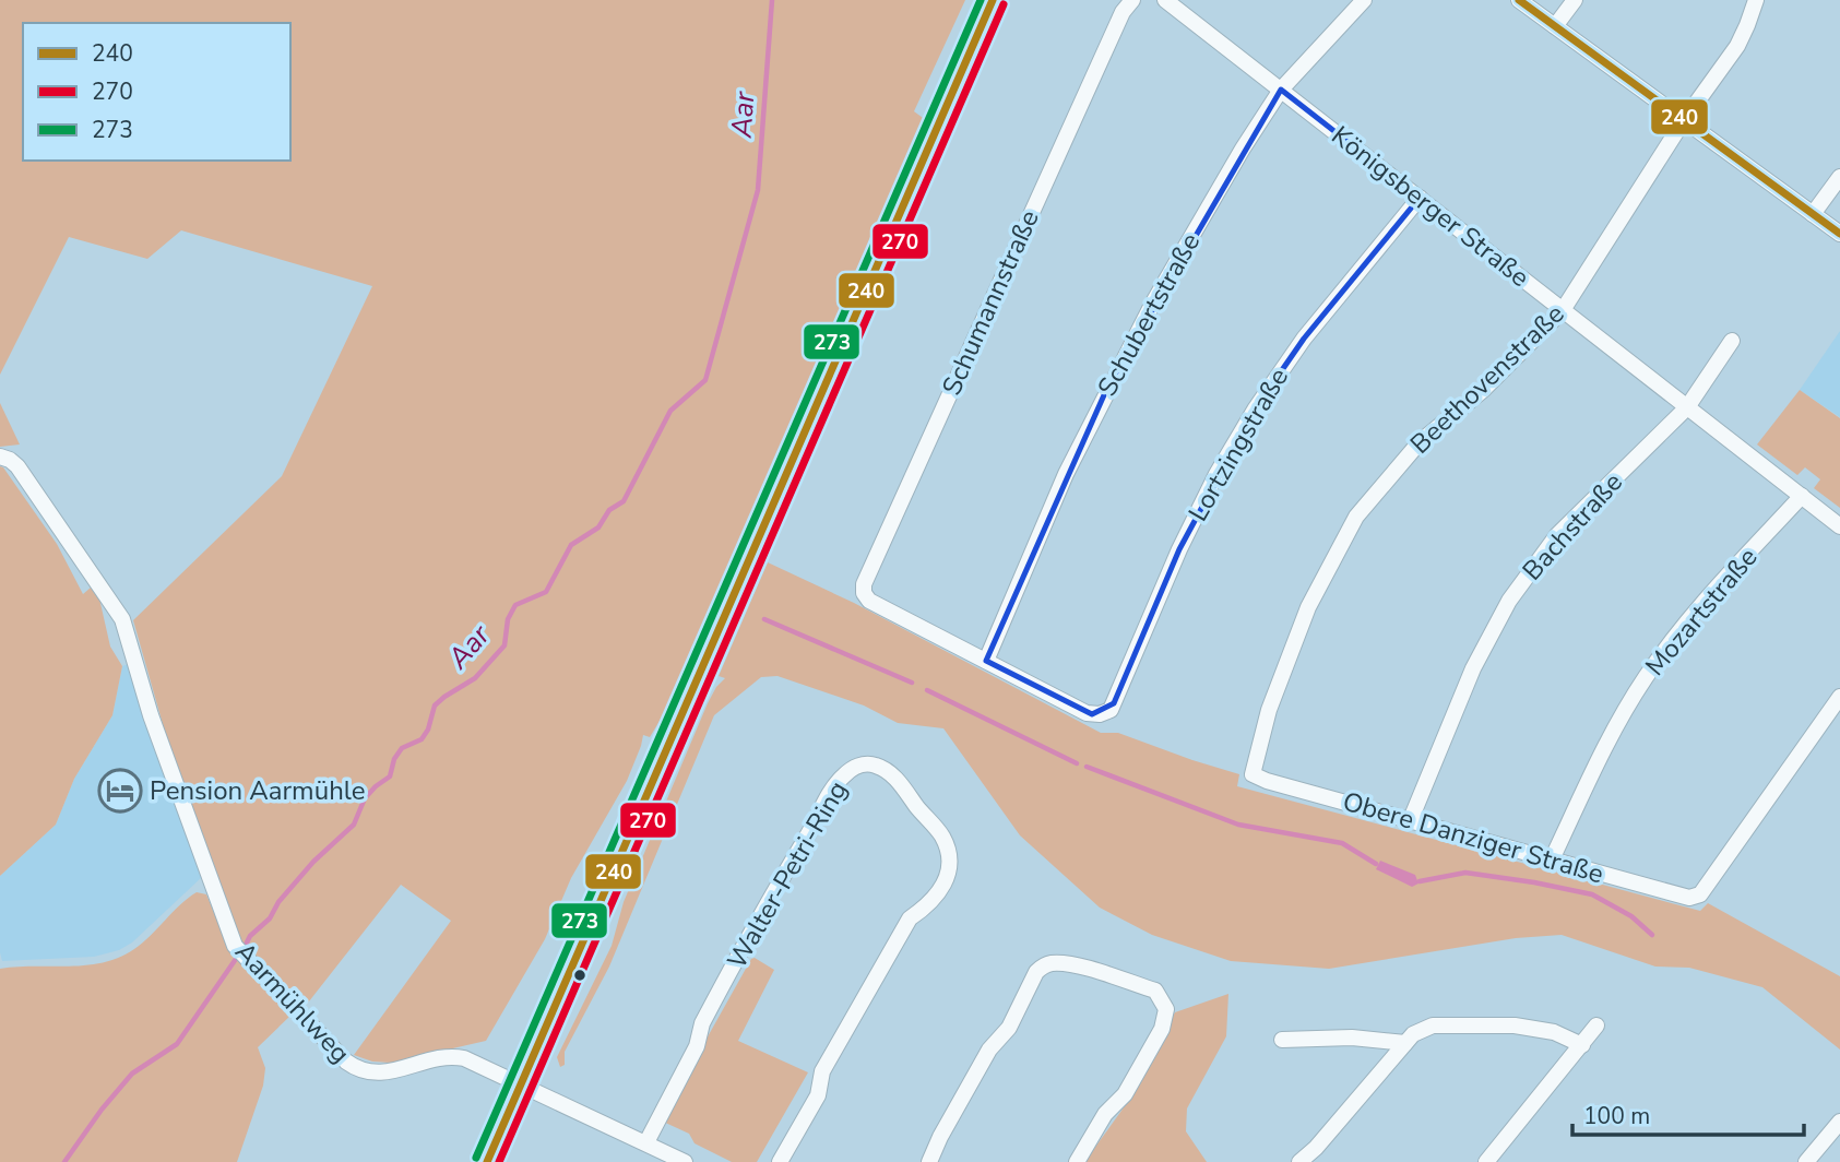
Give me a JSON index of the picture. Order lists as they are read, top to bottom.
{
  "streets": {
    "street": [
      "Königsberger Straße",
      "Schumannstraße",
      "Schubertstraße",
      "Beethovenstraße",
      "Lortzingstraße",
      "Bachstraße",
      "Mozartstraße",
      "Obere Danziger Straße",
      "Walter-Petri-Ring",
      "Aarmühlweg"
    ]
  },
  "crossings": [
    ["Königsberger Straße", "Schubertstraße"],
    ["Königsberger Straße", "Beethovenstraße"],
    ["Königsberger Straße", "Lortzingstraße"],
    ["Königsberger Straße", "Bachstraße"],
    ["Königsberger Straße", "Mozartstraße"],
    ["Schumannstraße", "Schubertstraße"],
    ["Schumannstraße", "Lortzingstraße"],
    ["Schubertstraße", "Lortzingstraße"],
    ["Beethovenstraße", "Obere Danziger Straße"],
    ["Bachstraße", "Obere Danziger Straße"],
    ["Mozartstraße", "Obere Danziger Straße"],
    ["Walter-Petri-Ring", "Aarmühlweg"]
  ],
  "water": ["Aar"],
  "places": {
    "hotel": ["Pension Aarmühle"]
  },
  "lines": ["transit line 240", "transit line 273", "transit line 270"],
  "legend": ["240", "270", "273"],
  "scale_bar": "100 m"
}
